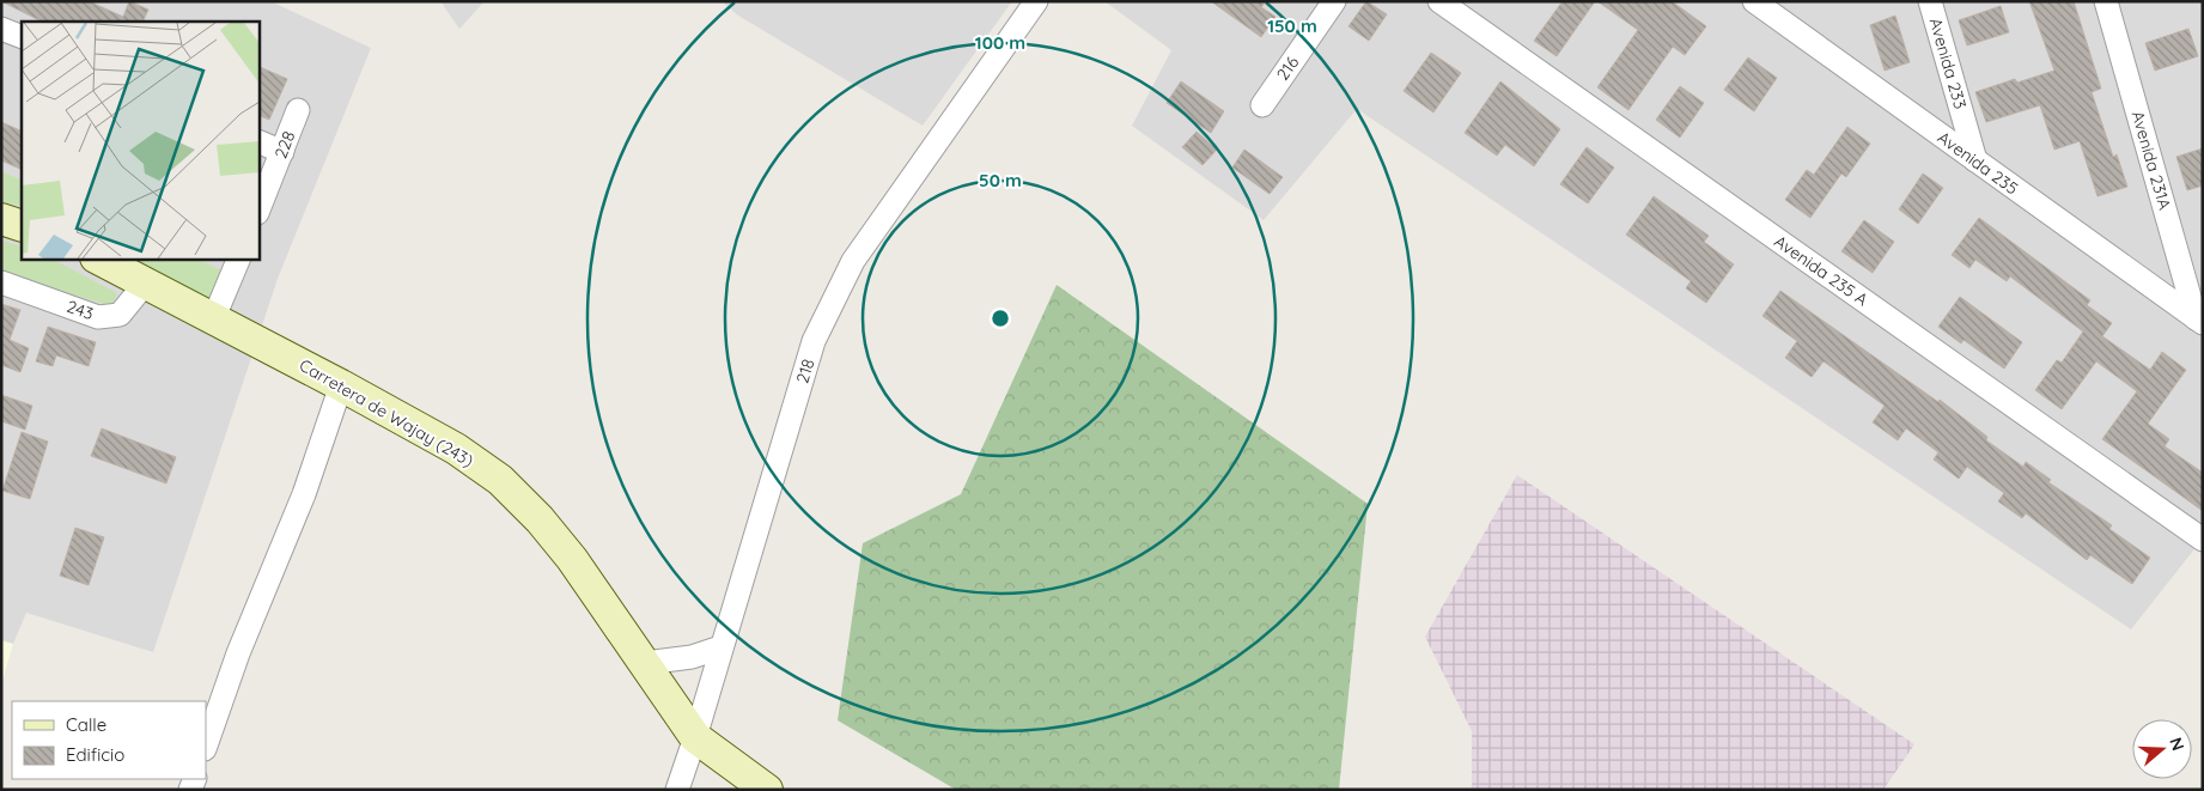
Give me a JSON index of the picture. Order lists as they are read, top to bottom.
{
  "streets": {
    "main road": ["Carretera de Wajay (243)"],
    "street": [
      "Avenida 233",
      "216",
      "228",
      "Avenida 231A",
      "Avenida 235",
      "Avenida 235 A",
      "243",
      "218"
    ]
  },
  "crossings": [
    ["Avenida 233", "Avenida 235"],
    ["Avenida 231A", "Avenida 235"],
    ["243", "Carretera de Wajay (243)"],
    ["218", "Carretera de Wajay (243)"]
  ],
  "legend": ["Calle", "Edificio"],
  "north": "right",
  "rings": ["150 m", "100 m", "50 m"]
}
